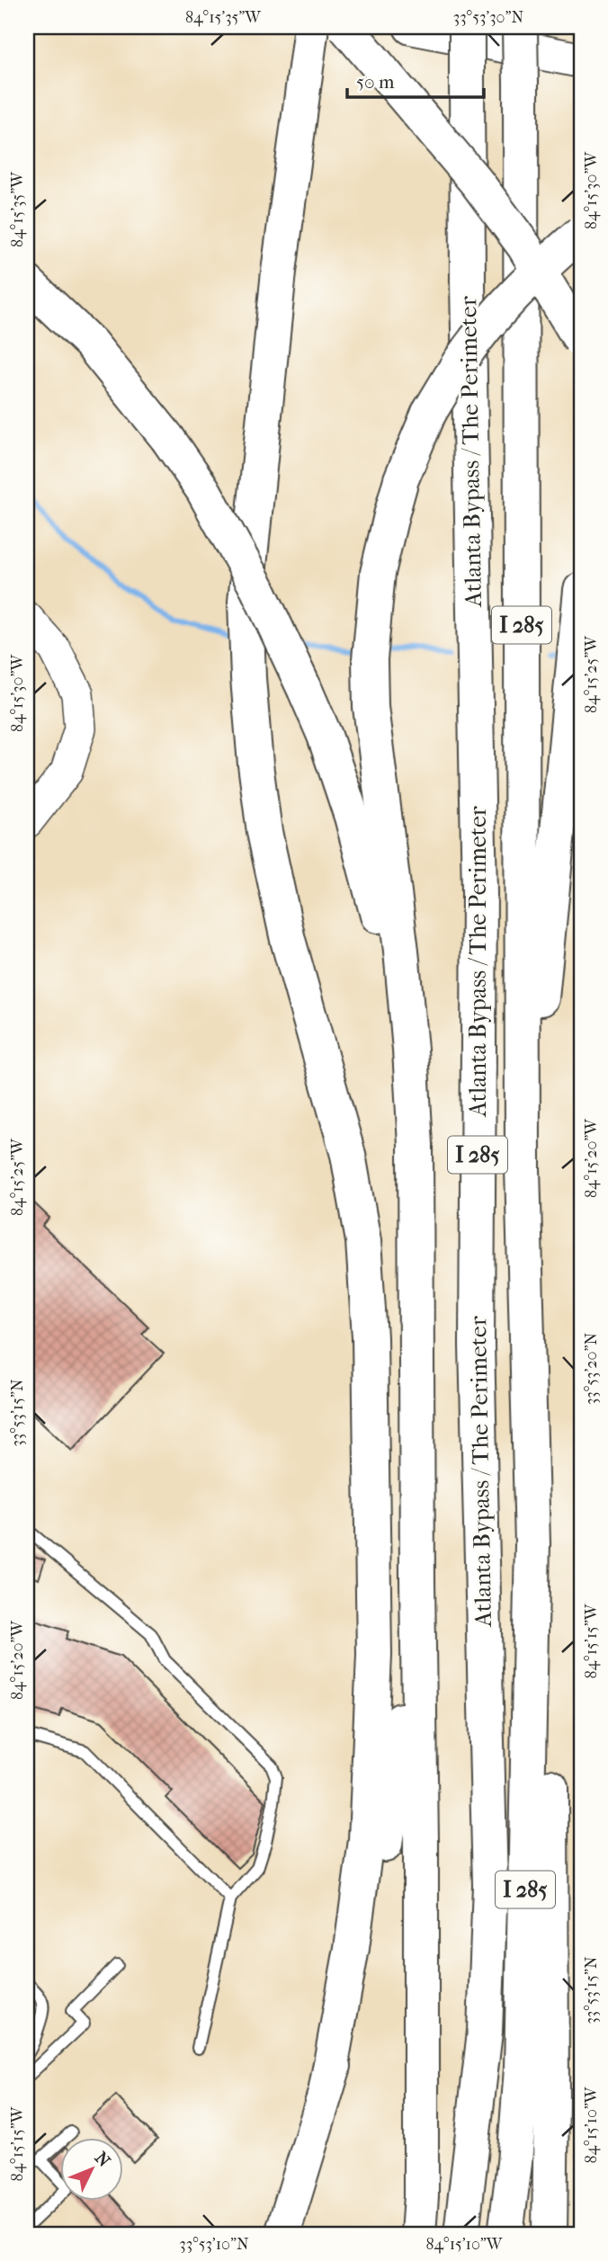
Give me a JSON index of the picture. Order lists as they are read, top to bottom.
{
  "streets": {
    "highway": ["Atlanta Bypass / The Perimeter", "I 285"]
  },
  "scale_bar": "50 m",
  "north": "top right",
  "coordinates": [
    "84°15'35\"W",
    "33°53'30\"N",
    "84°15'30\"W",
    "84°15'25\"W",
    "84°15'20\"W",
    "33°53'20\"N",
    "33°53'15\"N",
    "84°15'15\"W",
    "84°15'10\"W",
    "33°53'10\"N"
  ]
}
